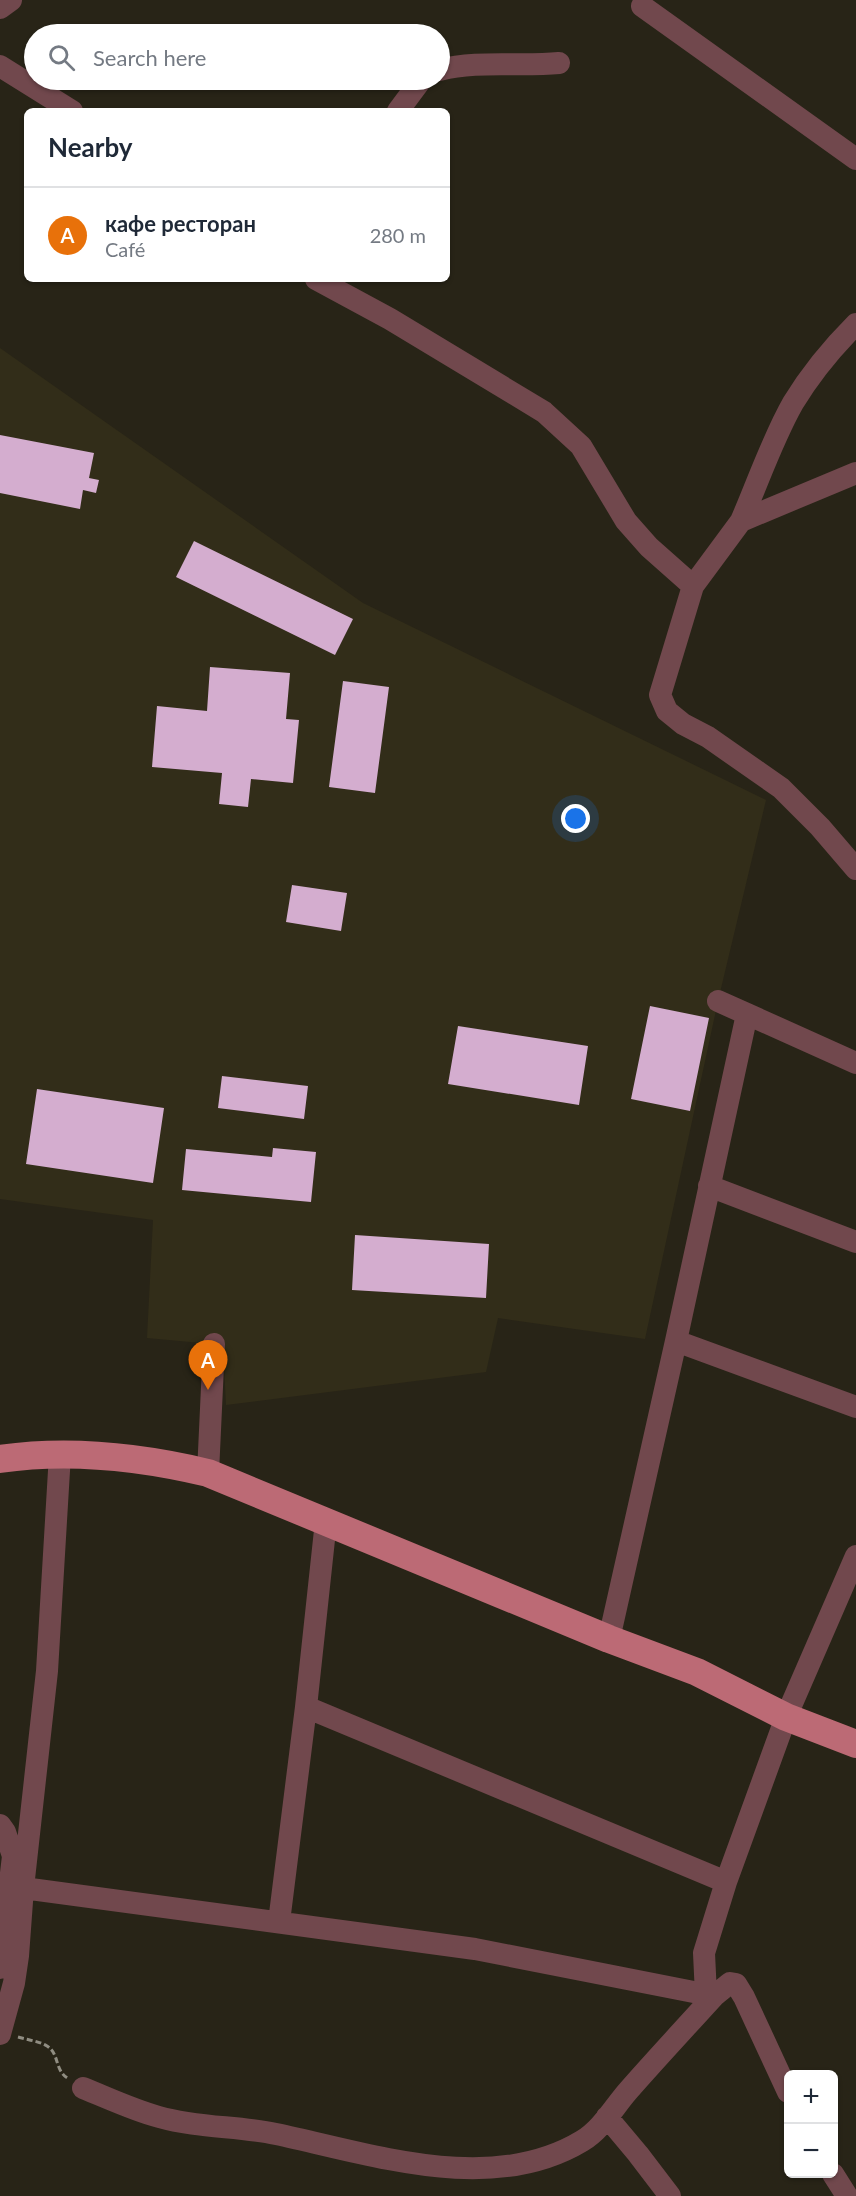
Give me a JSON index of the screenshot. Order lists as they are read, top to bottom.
{
  "page": {
    "search": "Search here",
    "heading": "Nearby",
    "list": [
      {
        "mark": "A",
        "name": "кафе ресторан",
        "note": "Café",
        "value": "280 m"
      }
    ],
    "pins": "A",
    "map_buttons": ["+", "−"]
  }
}
